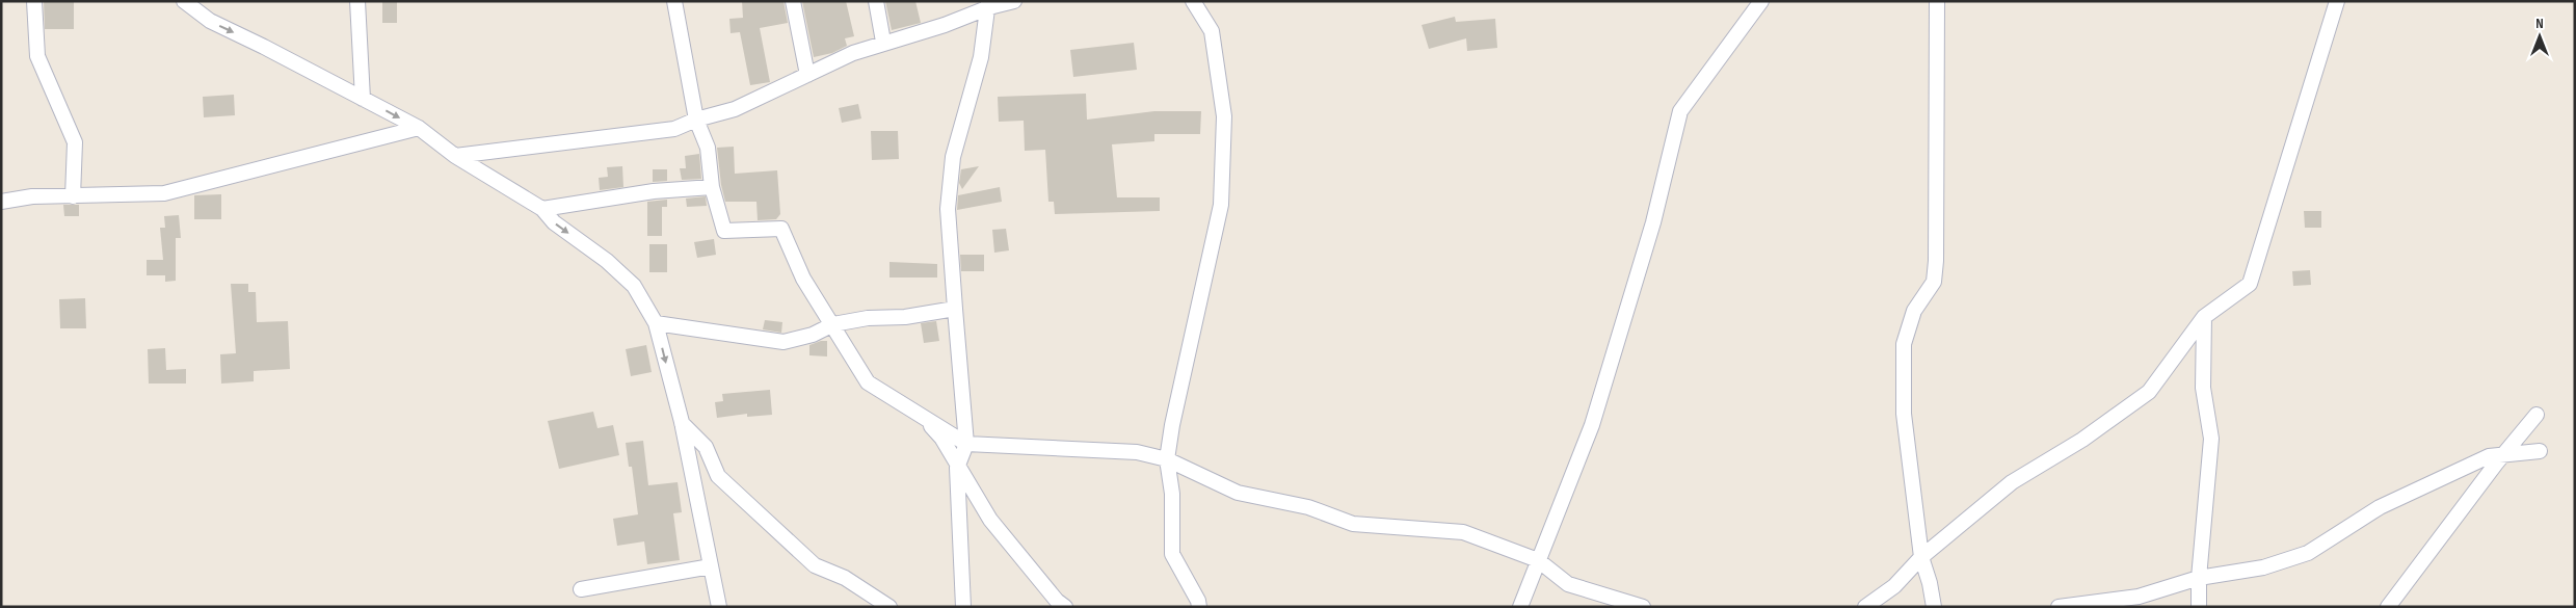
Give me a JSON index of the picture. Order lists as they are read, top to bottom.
{
  "north": "top"
}
